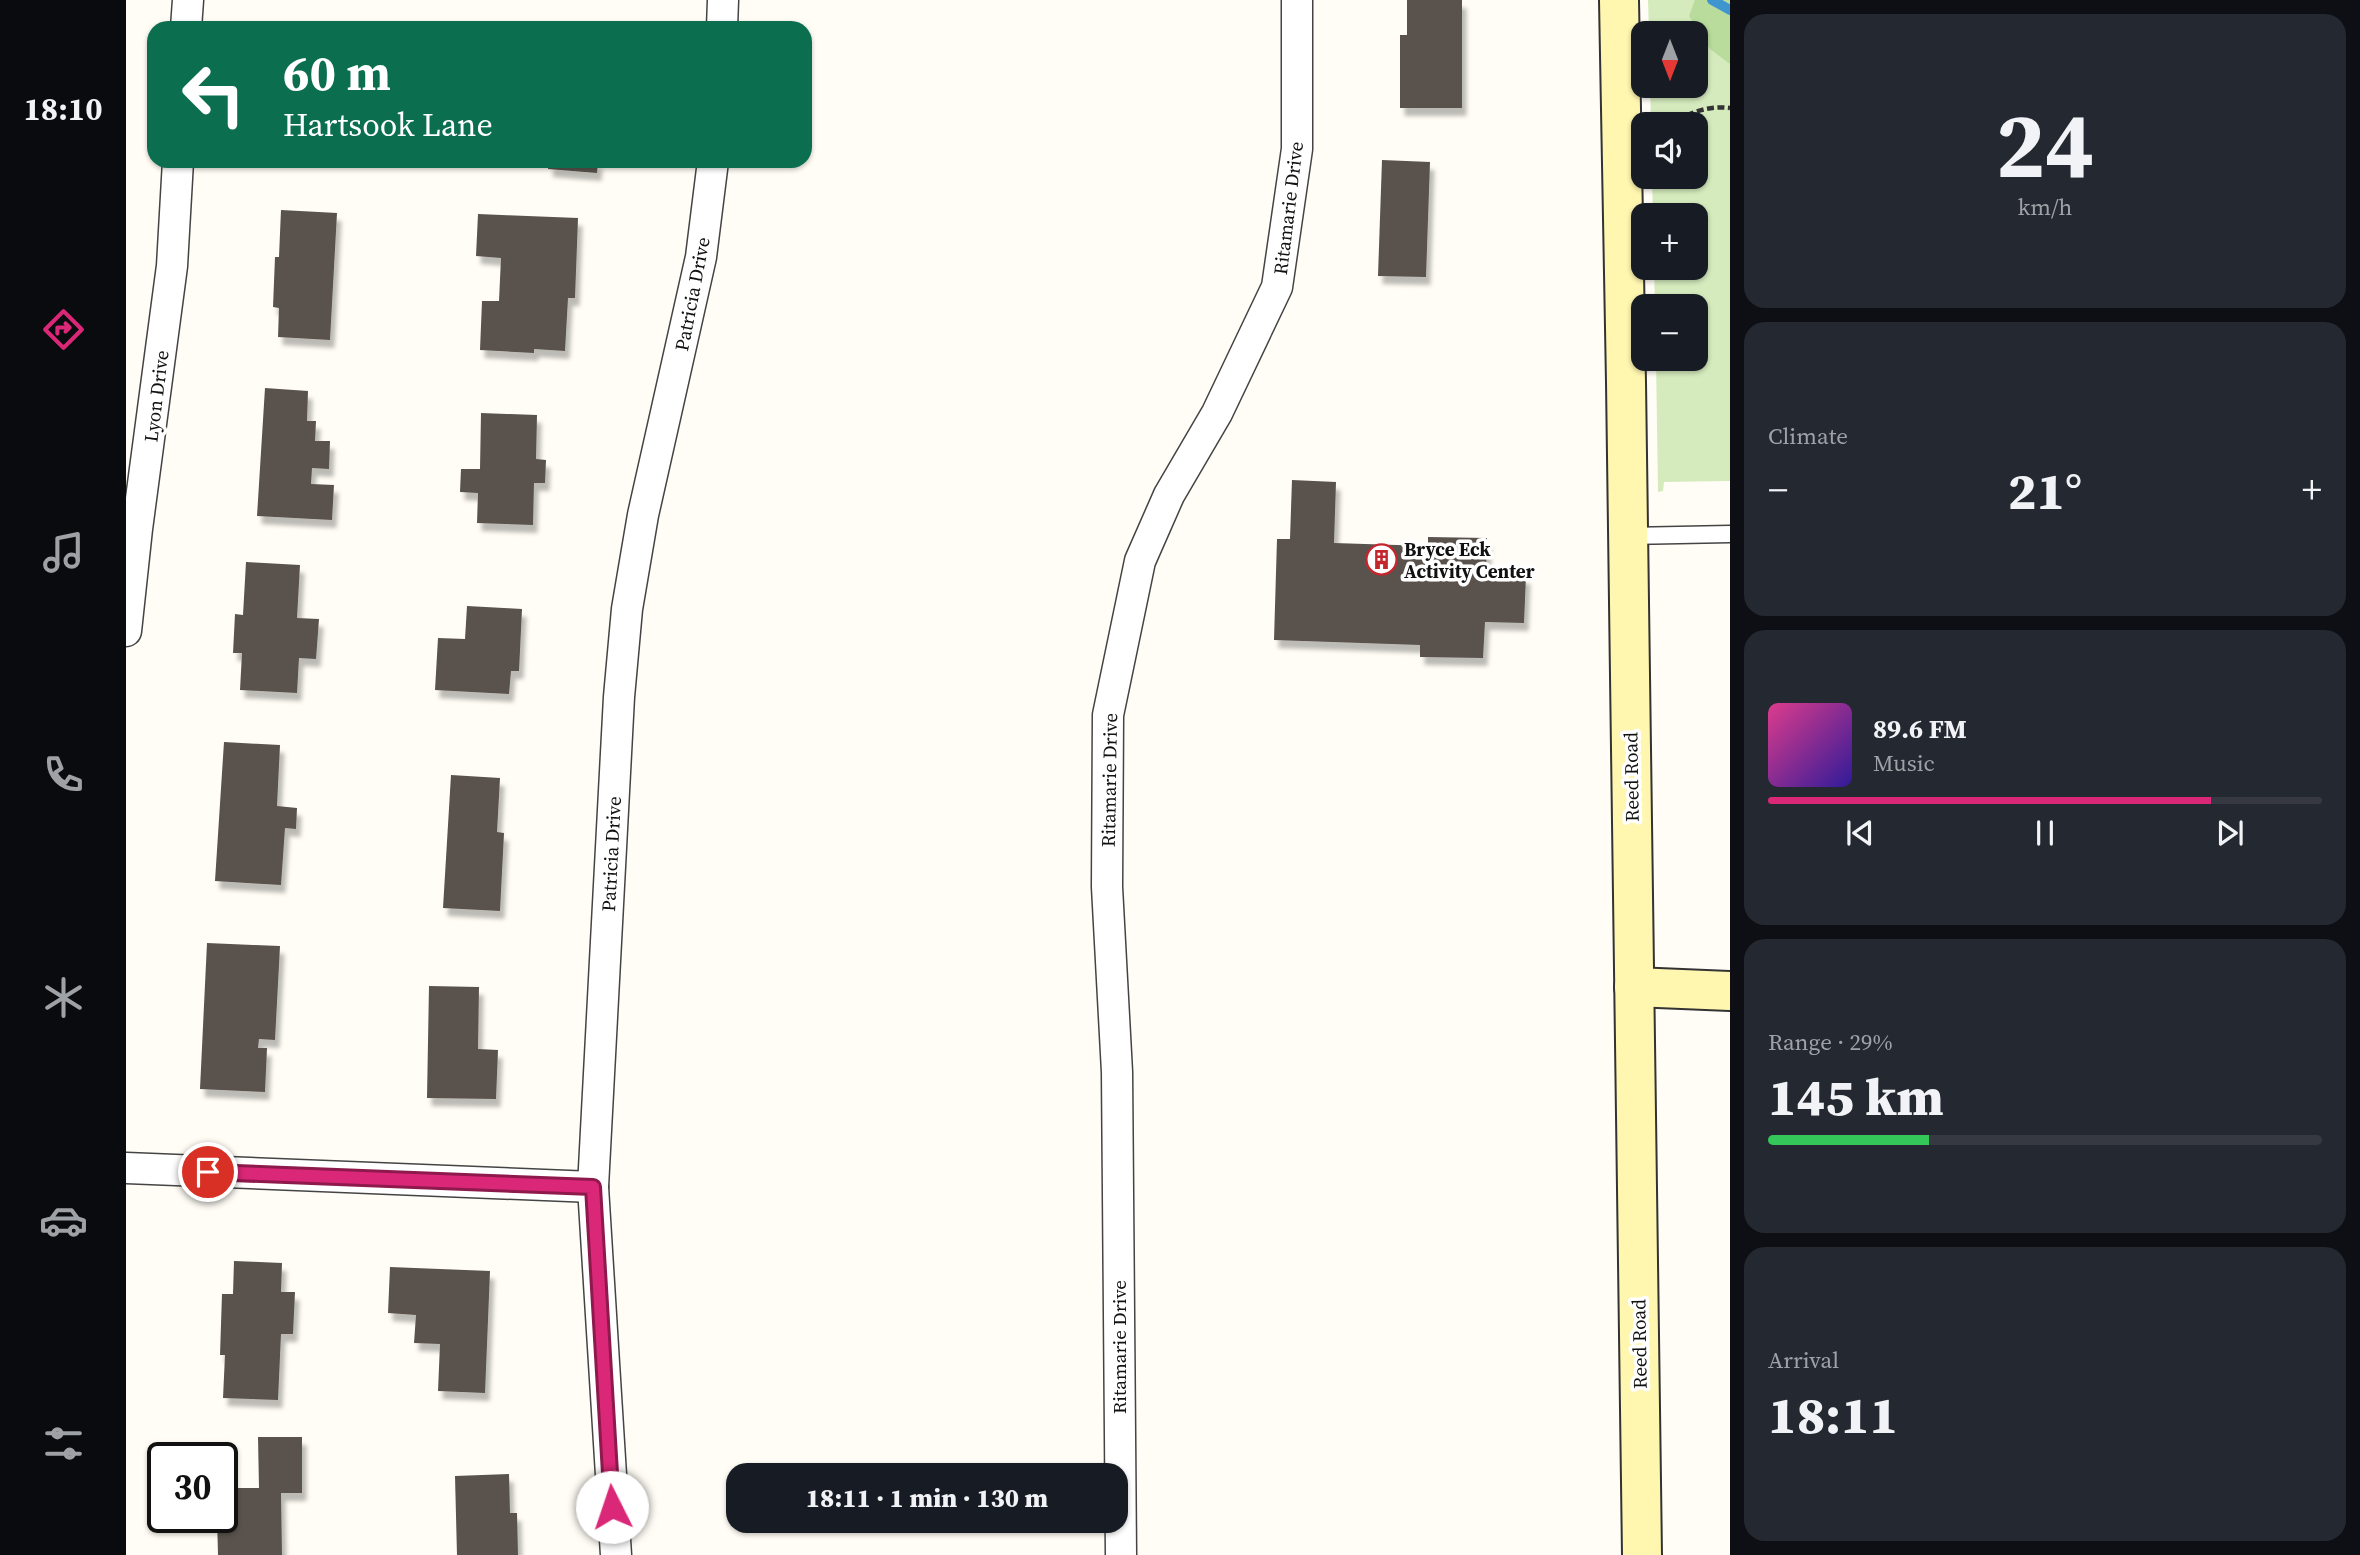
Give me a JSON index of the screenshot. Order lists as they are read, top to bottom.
{
  "streets": {
    "main road": ["Reed Road"],
    "street": ["Ritamarie Drive", "Patricia Drive", "Lyon Drive"]
  },
  "places": {
    "building": ["Bryce Eck Activity Center"]
  },
  "north": "bottom",
  "page": {
    "tabs": "18:10",
    "tile": [
      ["24", "km/h"],
      "Climate",
      ["Range · 29%", "145 km"],
      ["Arrival", "18:11"]
    ],
    "map_buttons": ["+", "−"],
    "turn": ["60 m", "Hartsook Lane"],
    "heat": ["−", "21°", "+"],
    "song": ["89.6 FM", "Music"],
    "limit": "30",
    "trip": "18:11 · 1 min · 130 m"
  }
}
